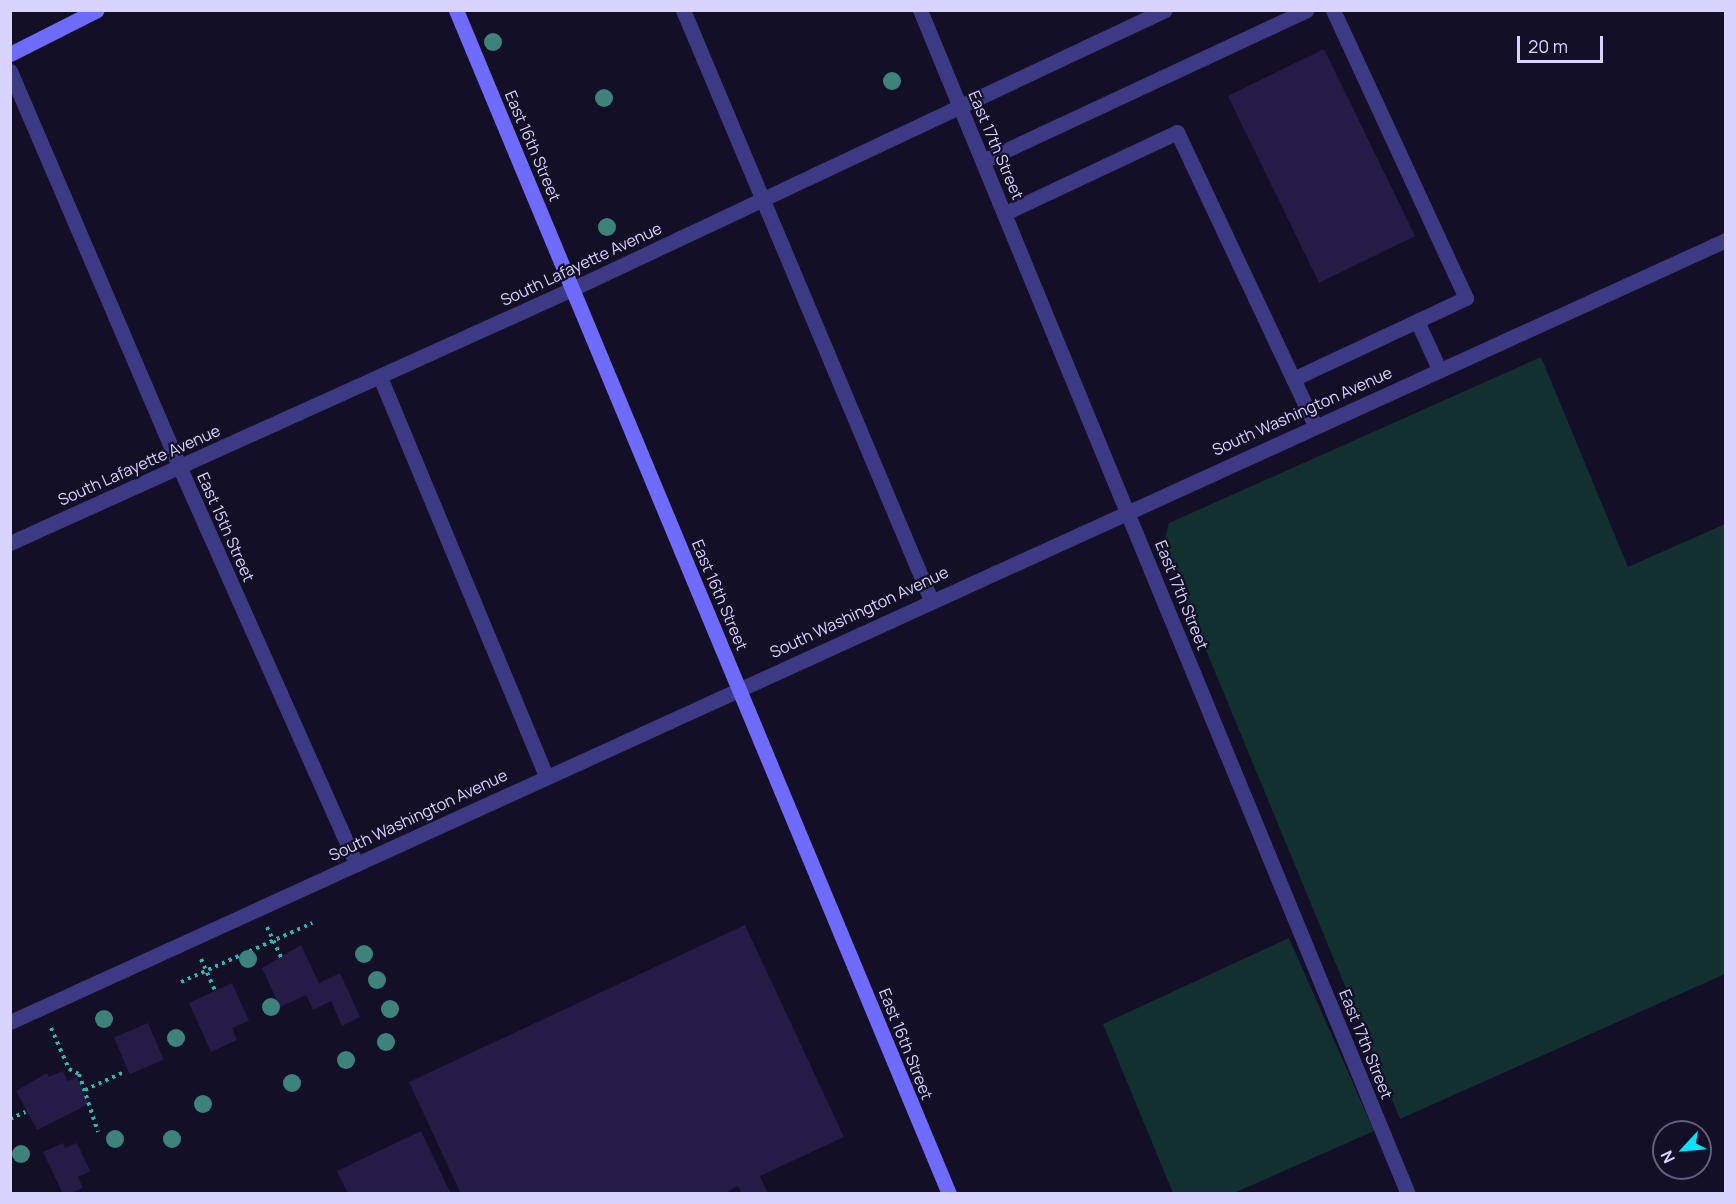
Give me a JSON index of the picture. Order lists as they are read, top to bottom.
{
  "streets": {
    "main road": ["East 16th Street"],
    "street": [
      "East 17th Street",
      "South Lafayette Avenue",
      "South Washington Avenue",
      "East 15th Street"
    ]
  },
  "crossings": [
    ["East 17th Street", "South Lafayette Avenue"],
    ["East 17th Street", "South Washington Avenue"],
    ["East 16th Street", "South Lafayette Avenue"],
    ["East 16th Street", "South Washington Avenue"],
    ["South Lafayette Avenue", "East 15th Street"],
    ["South Washington Avenue", "East 15th Street"]
  ],
  "scale_bar": "20 m",
  "north": "bottom left"
}
